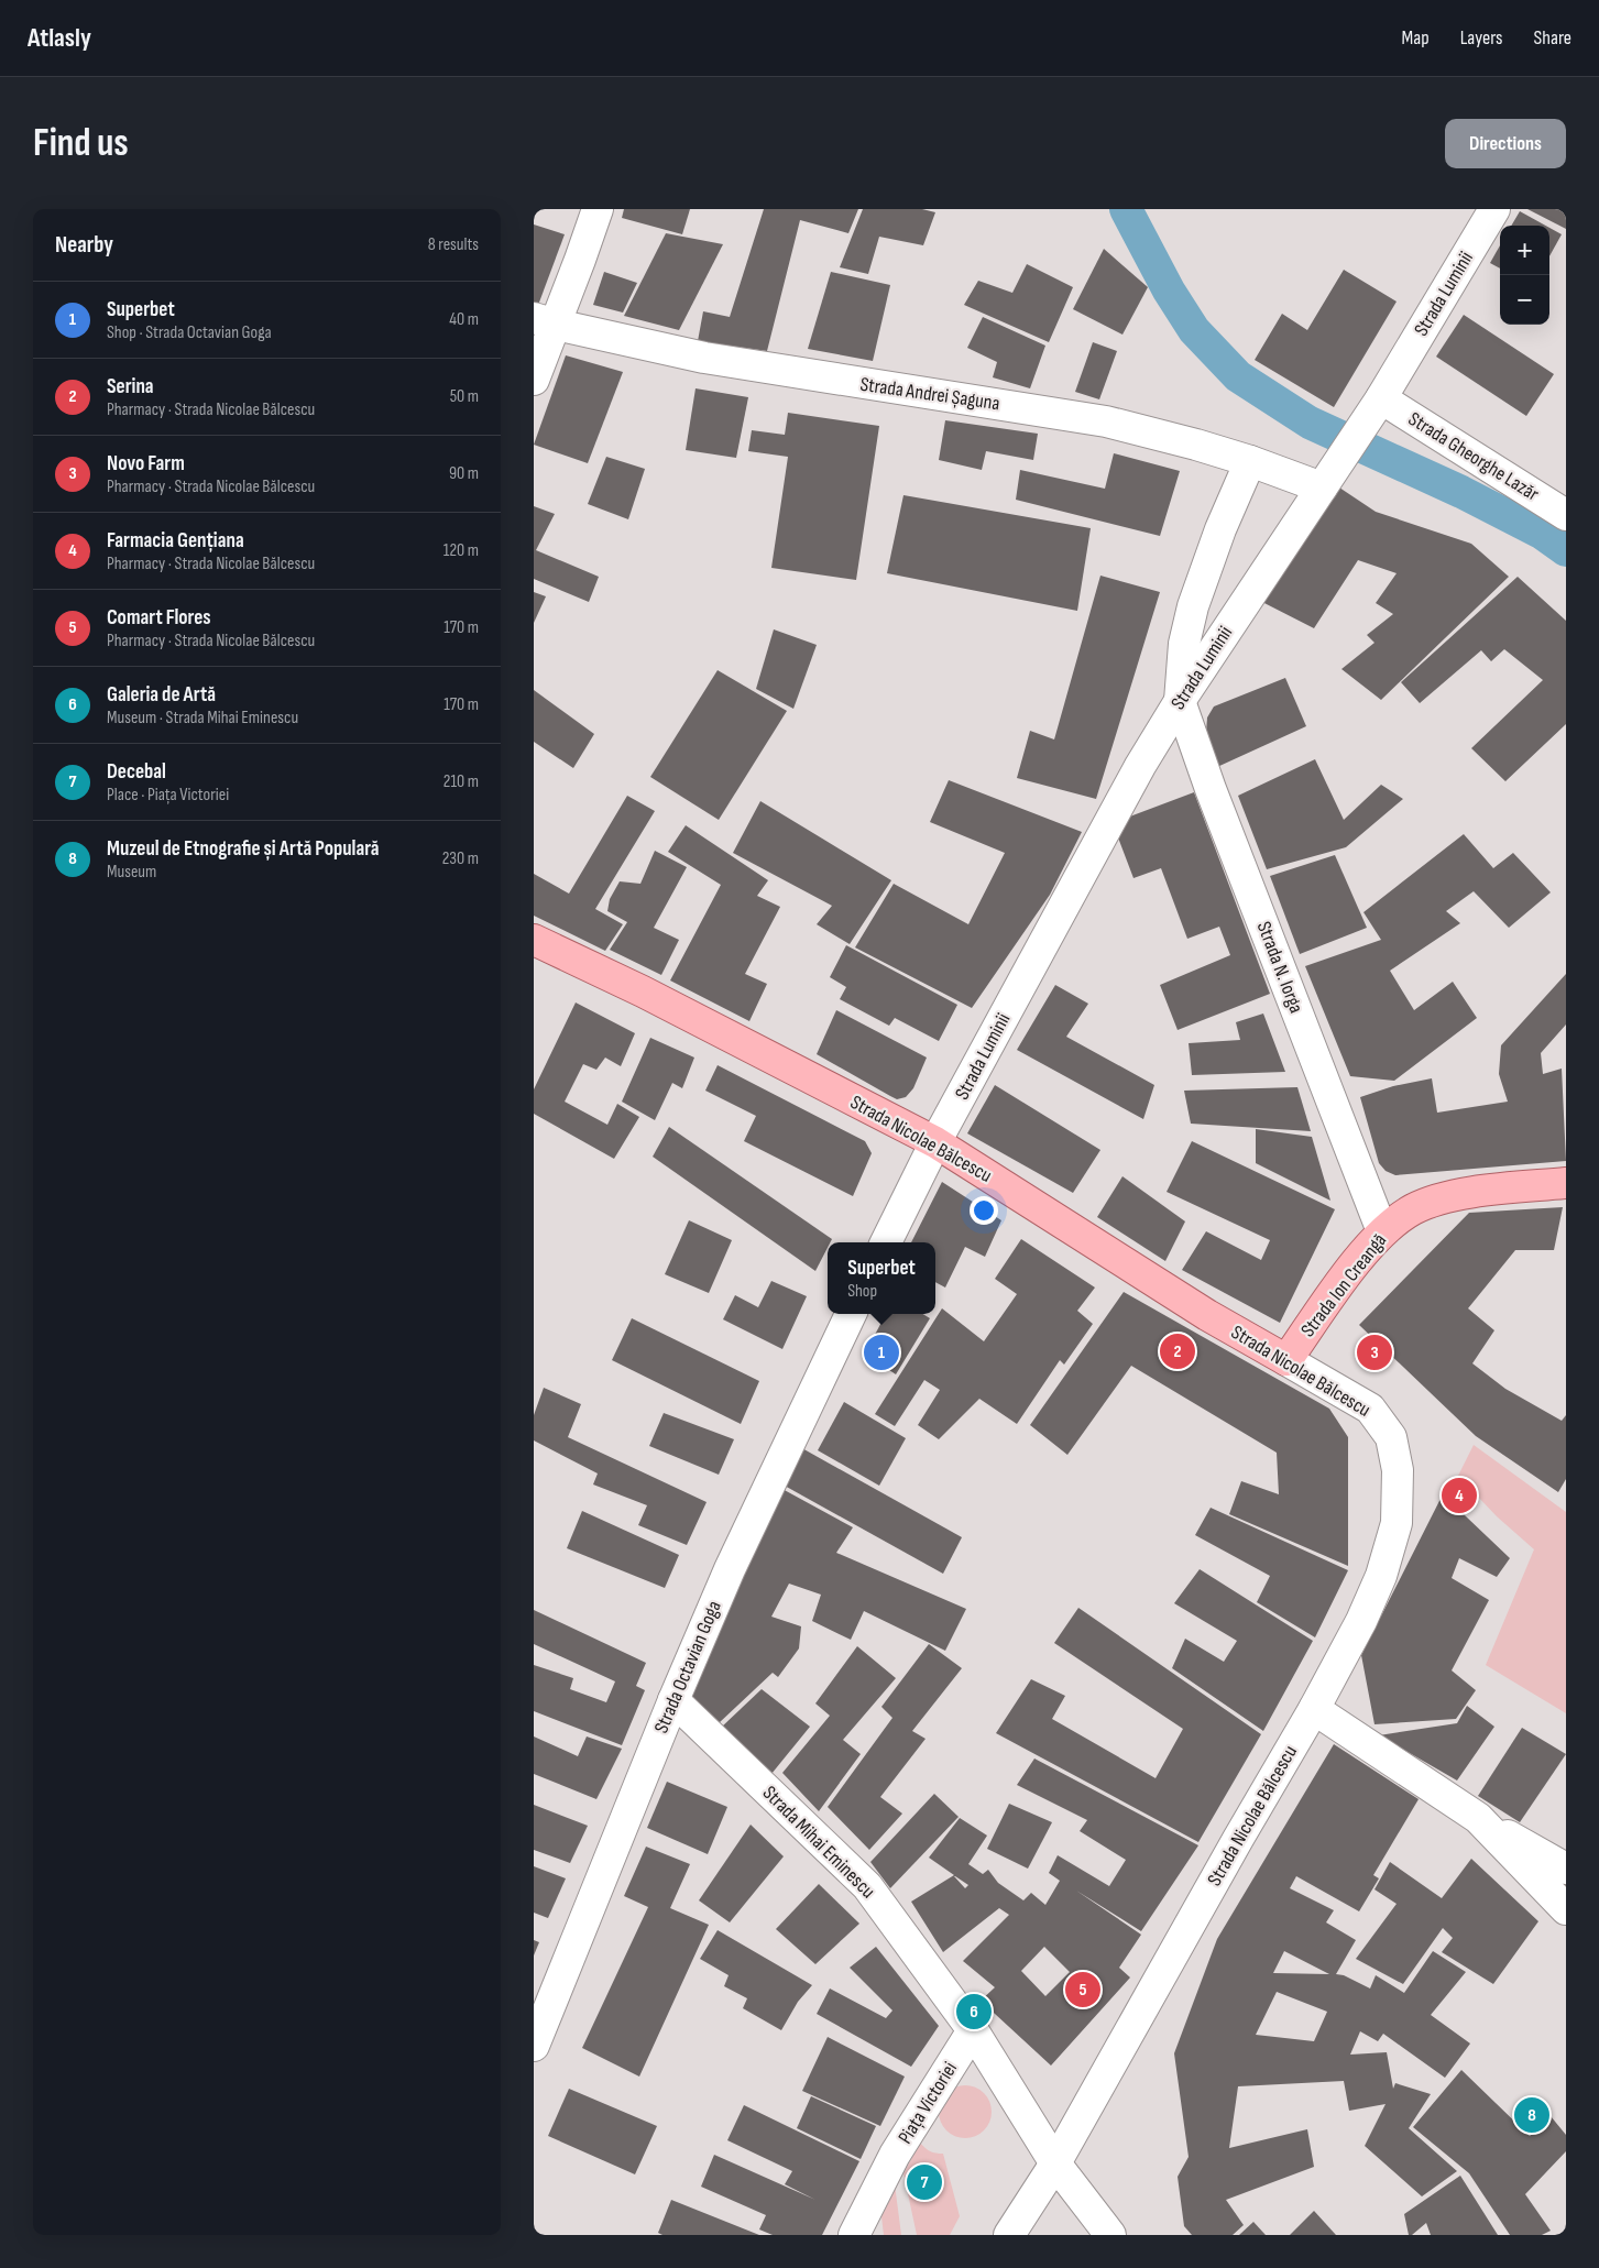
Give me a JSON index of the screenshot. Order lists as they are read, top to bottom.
{
  "streets": {
    "main road": ["Strada Nicolae Bălcescu", "Strada Ion Creangă"],
    "street": [
      "Strada Luminii",
      "Strada Andrei Șaguna",
      "Strada Gheorghe Lazăr",
      "Strada N. Iorga",
      "Strada Octavian Goga",
      "Strada Mihai Eminescu",
      "Piața Victoriei"
    ]
  },
  "crossings": [
    ["Strada Luminii", "Strada Andrei Șaguna"],
    ["Strada Luminii", "Strada Gheorghe Lazăr"],
    ["Strada Luminii", "Strada N. Iorga"],
    ["Strada Luminii", "Strada Nicolae Bălcescu"],
    ["Strada N. Iorga", "Strada Ion Creangă"],
    ["Strada Nicolae Bălcescu", "Strada Ion Creangă"],
    ["Strada Nicolae Bălcescu", "Strada Mihai Eminescu"],
    ["Strada Octavian Goga", "Strada Mihai Eminescu"],
    ["Strada Mihai Eminescu", "Piața Victoriei"]
  ],
  "page": {
    "header": "Atlasly",
    "nav": ["Map", "Layers", "Share"],
    "buttons": "Directions",
    "title": "Find us",
    "heading": ["Nearby", "8 results"],
    "map_buttons": ["+", "−"],
    "list": [
      {
        "mark": "1",
        "name": "Superbet",
        "note": "Shop · Strada Octavian Goga",
        "value": "40 m"
      },
      {
        "mark": "2",
        "name": "Serina",
        "note": "Pharmacy · Strada Nicolae Bălcescu",
        "value": "50 m"
      },
      {
        "mark": "3",
        "name": "Novo Farm",
        "note": "Pharmacy · Strada Nicolae Bălcescu",
        "value": "90 m"
      },
      {
        "mark": "4",
        "name": "Farmacia Gențiana",
        "note": "Pharmacy · Strada Nicolae Bălcescu",
        "value": "120 m"
      },
      {
        "mark": "5",
        "name": "Comart Flores",
        "note": "Pharmacy · Strada Nicolae Bălcescu",
        "value": "170 m"
      },
      {
        "mark": "6",
        "name": "Galeria de Artă",
        "note": "Museum · Strada Mihai Eminescu",
        "value": "170 m"
      },
      {
        "mark": "7",
        "name": "Decebal",
        "note": "Place · Piața Victoriei",
        "value": "210 m"
      },
      {
        "mark": "8",
        "name": "Muzeul de Etnografie și Artă Populară",
        "note": "Museum",
        "value": "230 m"
      }
    ],
    "popup": ["Superbet", "Shop"],
    "pins": [
      "2",
      "1",
      "3",
      "4",
      "5",
      "6",
      "8",
      "7"
    ]
  }
}
